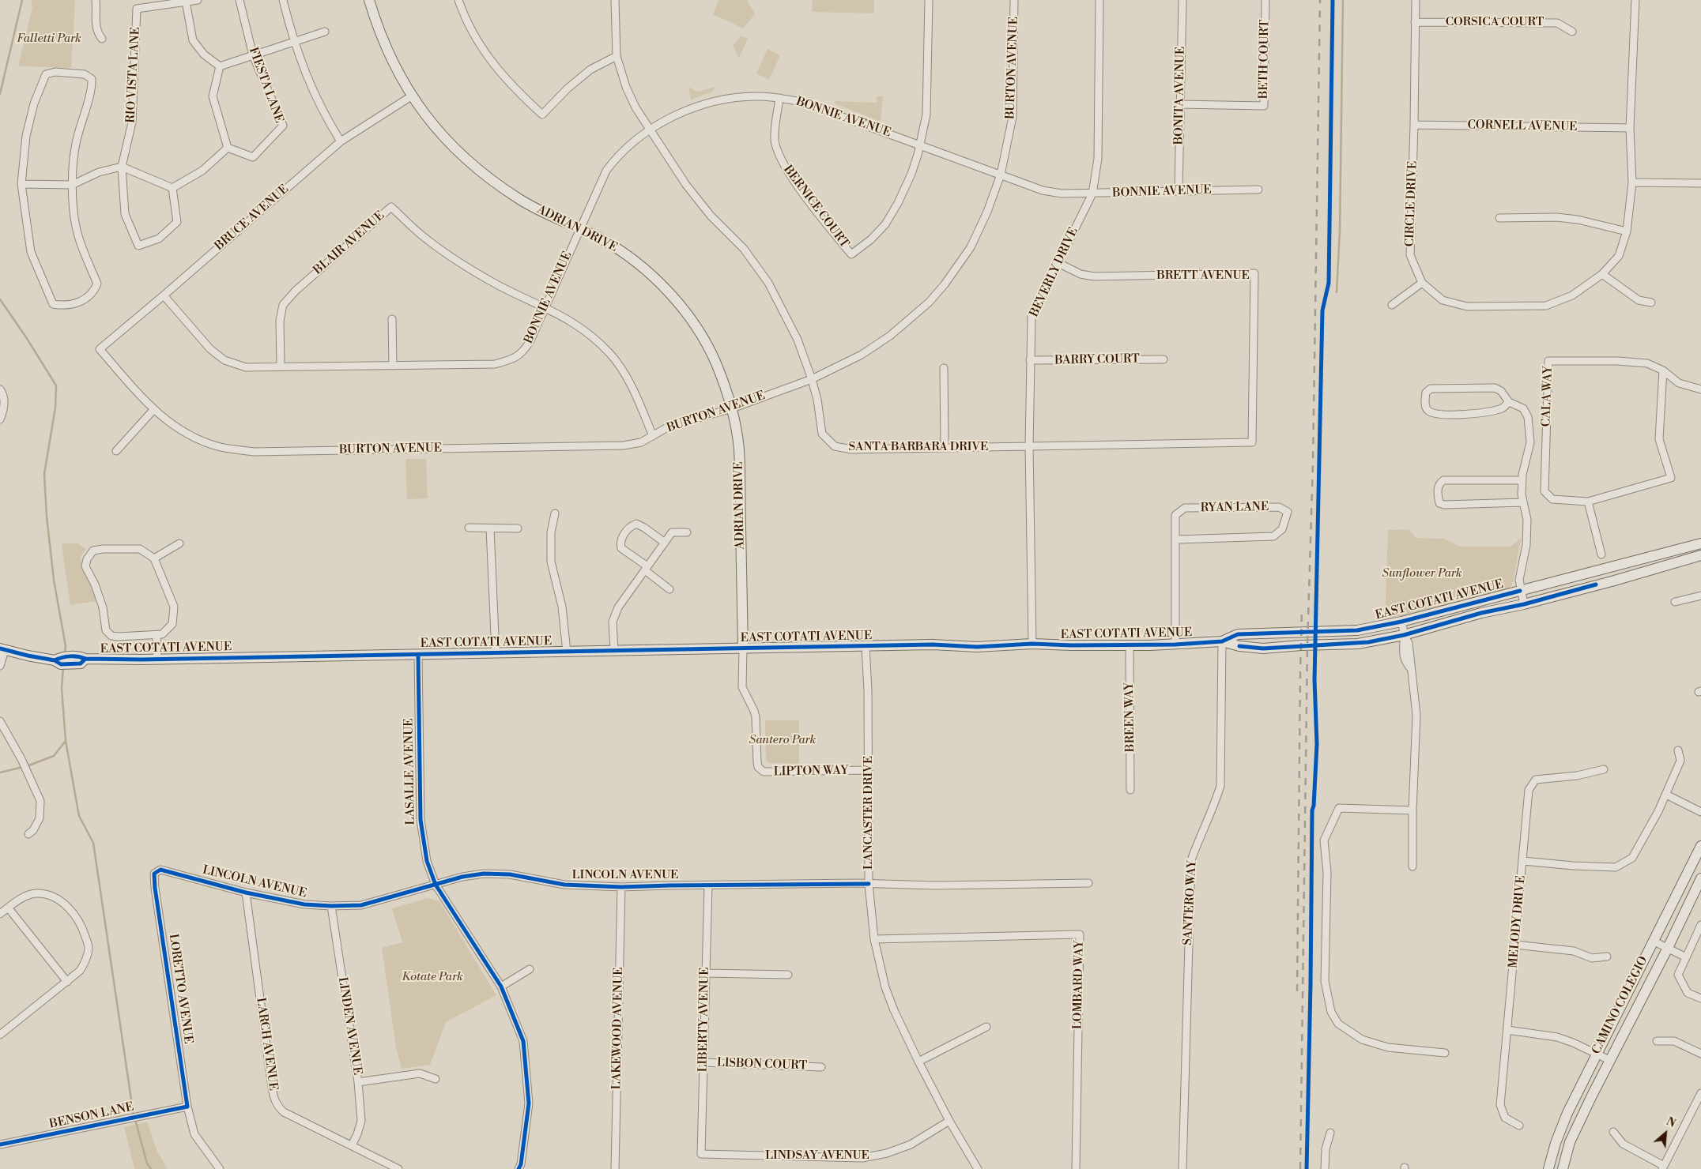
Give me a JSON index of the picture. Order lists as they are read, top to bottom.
{
  "streets": {
    "main road": ["ADRIAN DRIVE", "EAST COTATI AVENUE", "CAMINO COLEGIO"],
    "street": [
      "CORSICA COURT",
      "BETH COURT",
      "BURTON AVENUE",
      "RIO VISTA LANE",
      "FIESTA LANE",
      "BONITA AVENUE",
      "BONNIE AVENUE",
      "CORNELL AVENUE",
      "CIRCLE DRIVE",
      "BERNICE COURT",
      "BRUCE AVENUE",
      "BLAIR AVENUE",
      "BEVERLY DRIVE",
      "BRETT AVENUE",
      "BARRY COURT",
      "CALA WAY",
      "SANTA BARBARA DRIVE",
      "RYAN LANE",
      "BREEN WAY",
      "LASALLE AVENUE",
      "LIPTON WAY",
      "LANCASTER DRIVE",
      "LINCOLN AVENUE",
      "SANTERO WAY",
      "MELODY DRIVE",
      "LOMBARD WAY",
      "LORETTO AVENUE",
      "LIBERTY AVENUE",
      "LINDEN AVENUE",
      "LAKEWOOD AVENUE",
      "LARCH AVENUE",
      "LISBON COURT",
      "BENSON LANE",
      "LINDSAY AVENUE"
    ]
  },
  "crossings": [
    ["CORSICA COURT", "CIRCLE DRIVE"],
    ["BETH COURT", "BONITA AVENUE"],
    ["BURTON AVENUE", "BONNIE AVENUE"],
    ["BURTON AVENUE", "BRUCE AVENUE"],
    ["BURTON AVENUE", "ADRIAN DRIVE"],
    ["BURTON AVENUE", "BLAIR AVENUE"],
    ["BURTON AVENUE", "SANTA BARBARA DRIVE"],
    ["BONITA AVENUE", "BONNIE AVENUE"],
    ["BONNIE AVENUE", "BERNICE COURT"],
    ["BONNIE AVENUE", "BRUCE AVENUE"],
    ["BONNIE AVENUE", "ADRIAN DRIVE"],
    ["BONNIE AVENUE", "BLAIR AVENUE"],
    ["BONNIE AVENUE", "BEVERLY DRIVE"],
    ["BONNIE AVENUE", "SANTA BARBARA DRIVE"],
    ["CORNELL AVENUE", "CIRCLE DRIVE"],
    ["BRUCE AVENUE", "ADRIAN DRIVE"],
    ["ADRIAN DRIVE", "EAST COTATI AVENUE"],
    ["ADRIAN DRIVE", "LIPTON WAY"],
    ["BEVERLY DRIVE", "BRETT AVENUE"],
    ["BEVERLY DRIVE", "BARRY COURT"],
    ["BEVERLY DRIVE", "SANTA BARBARA DRIVE"],
    ["BEVERLY DRIVE", "EAST COTATI AVENUE"],
    ["BRETT AVENUE", "SANTA BARBARA DRIVE"],
    ["RYAN LANE", "EAST COTATI AVENUE"],
    ["EAST COTATI AVENUE", "BREEN WAY"],
    ["EAST COTATI AVENUE", "LASALLE AVENUE"],
    ["EAST COTATI AVENUE", "LIPTON WAY"],
    ["EAST COTATI AVENUE", "LANCASTER DRIVE"],
    ["EAST COTATI AVENUE", "SANTERO WAY"],
    ["LASALLE AVENUE", "LINCOLN AVENUE"],
    ["LIPTON WAY", "LANCASTER DRIVE"],
    ["LANCASTER DRIVE", "LINCOLN AVENUE"],
    ["LANCASTER DRIVE", "LOMBARD WAY"],
    ["LANCASTER DRIVE", "LINDSAY AVENUE"],
    ["LINCOLN AVENUE", "LORETTO AVENUE"],
    ["LINCOLN AVENUE", "LIBERTY AVENUE"],
    ["LINCOLN AVENUE", "LINDEN AVENUE"],
    ["LINCOLN AVENUE", "LAKEWOOD AVENUE"],
    ["LINCOLN AVENUE", "LARCH AVENUE"],
    ["LORETTO AVENUE", "BENSON LANE"],
    ["LIBERTY AVENUE", "LISBON COURT"],
    ["LIBERTY AVENUE", "LINDSAY AVENUE"],
    ["LINDEN AVENUE", "LARCH AVENUE"]
  ],
  "parks": [
    "Falletti Park",
    "Sunflower Park",
    "Santero Park",
    "Kotate Park"
  ],
  "north": "top right"
}
